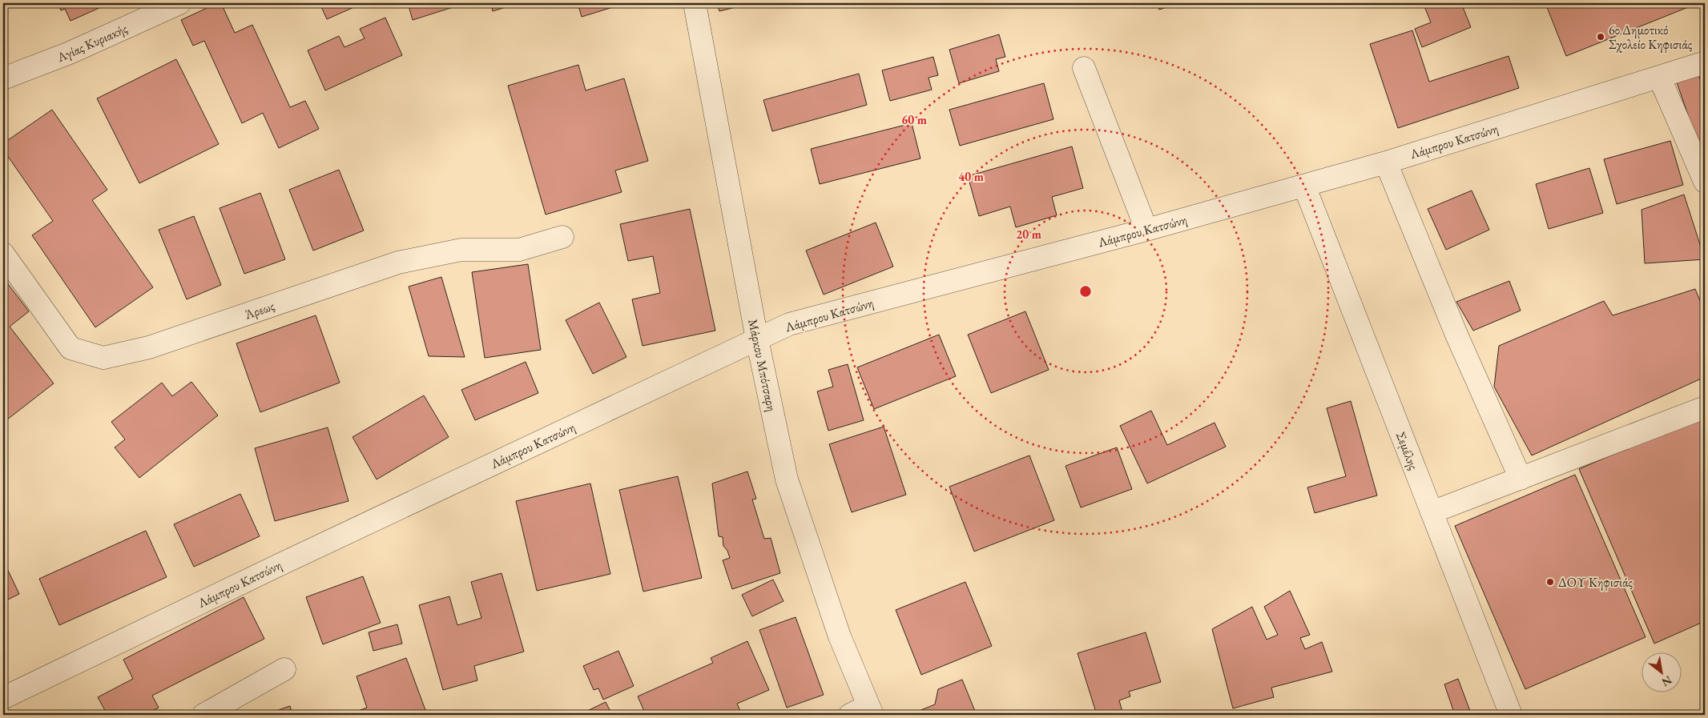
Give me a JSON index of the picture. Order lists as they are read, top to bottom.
{
  "streets": {
    "street": [
      "Αγίας Κυριακής",
      "Λάμπρου Κατσώνη",
      "Άρεως",
      "Μάρκου Μπότσαρη",
      "Σεμέλης"
    ]
  },
  "crossings": [
    ["Λάμπρου Κατσώνη", "Μάρκου Μπότσαρη"],
    ["Λάμπρου Κατσώνη", "Σεμέλης"]
  ],
  "places": ["6ο Δημοτικό Σχολείο Κηφισιάς", "ΔΟΥ Κηφισιάς"],
  "north": "bottom right",
  "rings": ["60 m", "40 m", "20 m"]
}
